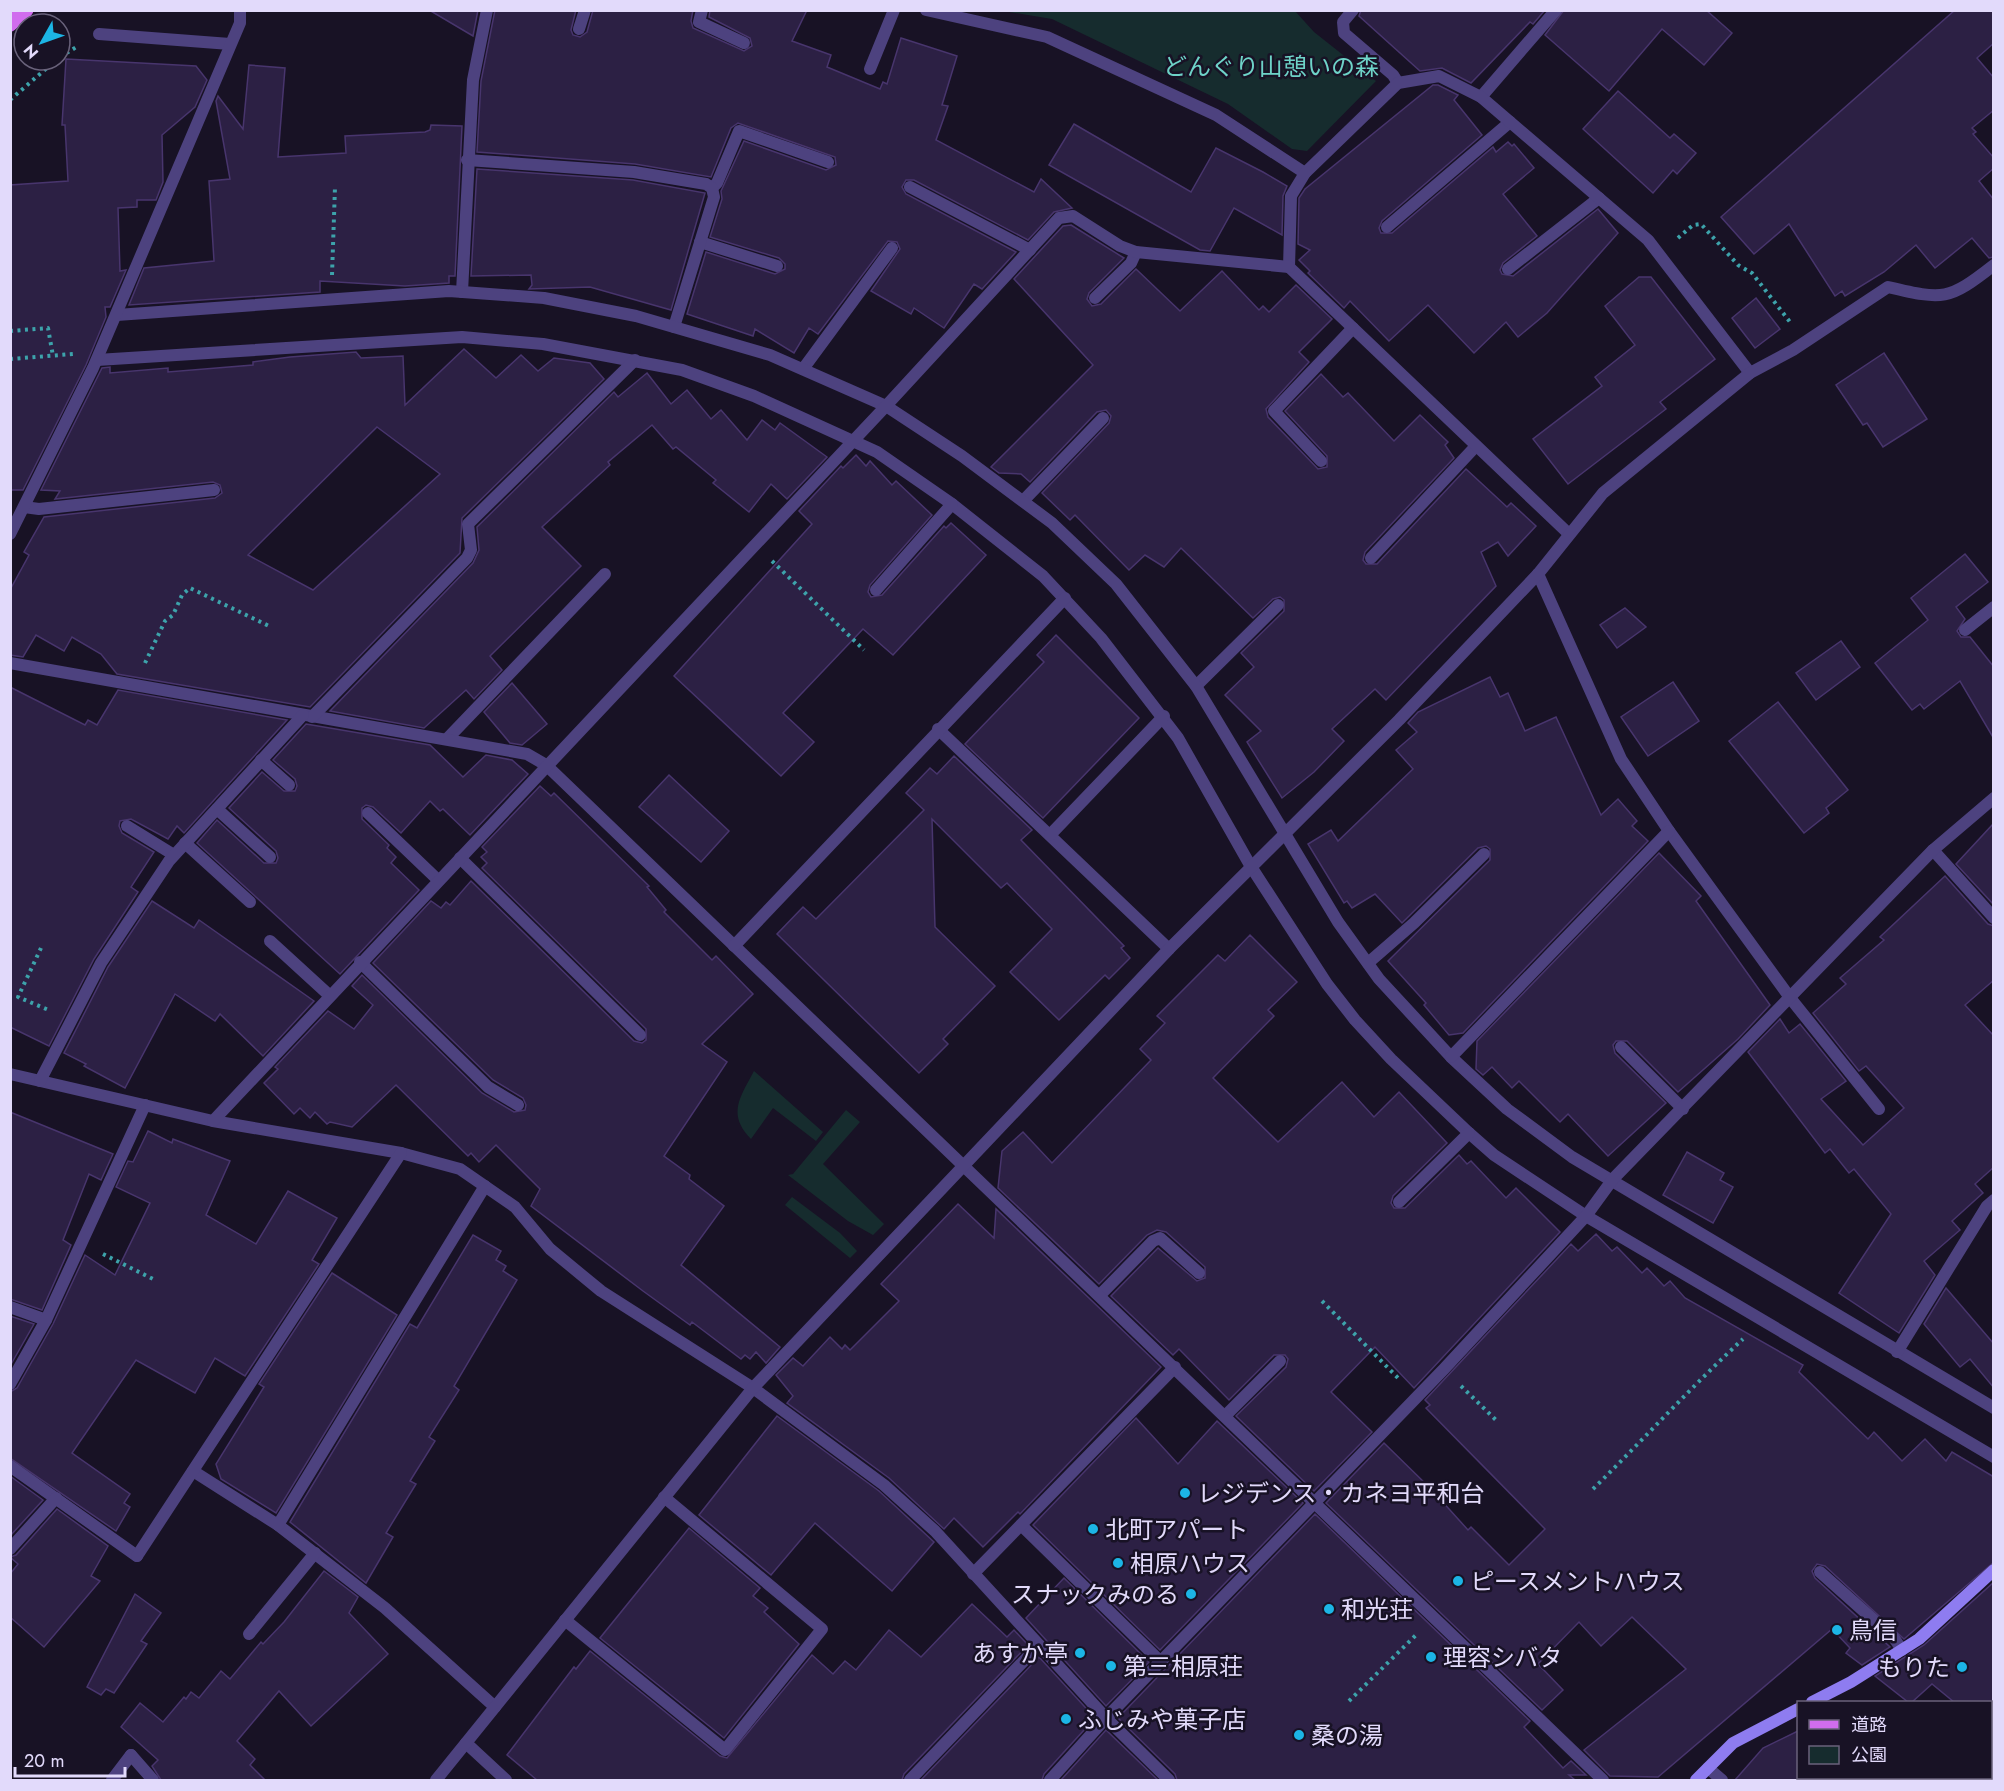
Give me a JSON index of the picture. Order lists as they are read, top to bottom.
{
  "parks": ["どんぐり山憩いの森"],
  "places": [
    "レジデンス・カネヨ平和台",
    "北町アパート",
    "相原ハウス",
    "ピースメントハウス",
    "スナックみのる",
    "和光荘",
    "鳥信",
    "あすか亭",
    "理容シバタ",
    "第三相原荘",
    "もりた",
    "ふじみや菓子店",
    "桑の湯"
  ],
  "legend": ["道路", "公園"],
  "scale_bar": "20 m",
  "north": "bottom left"
}
